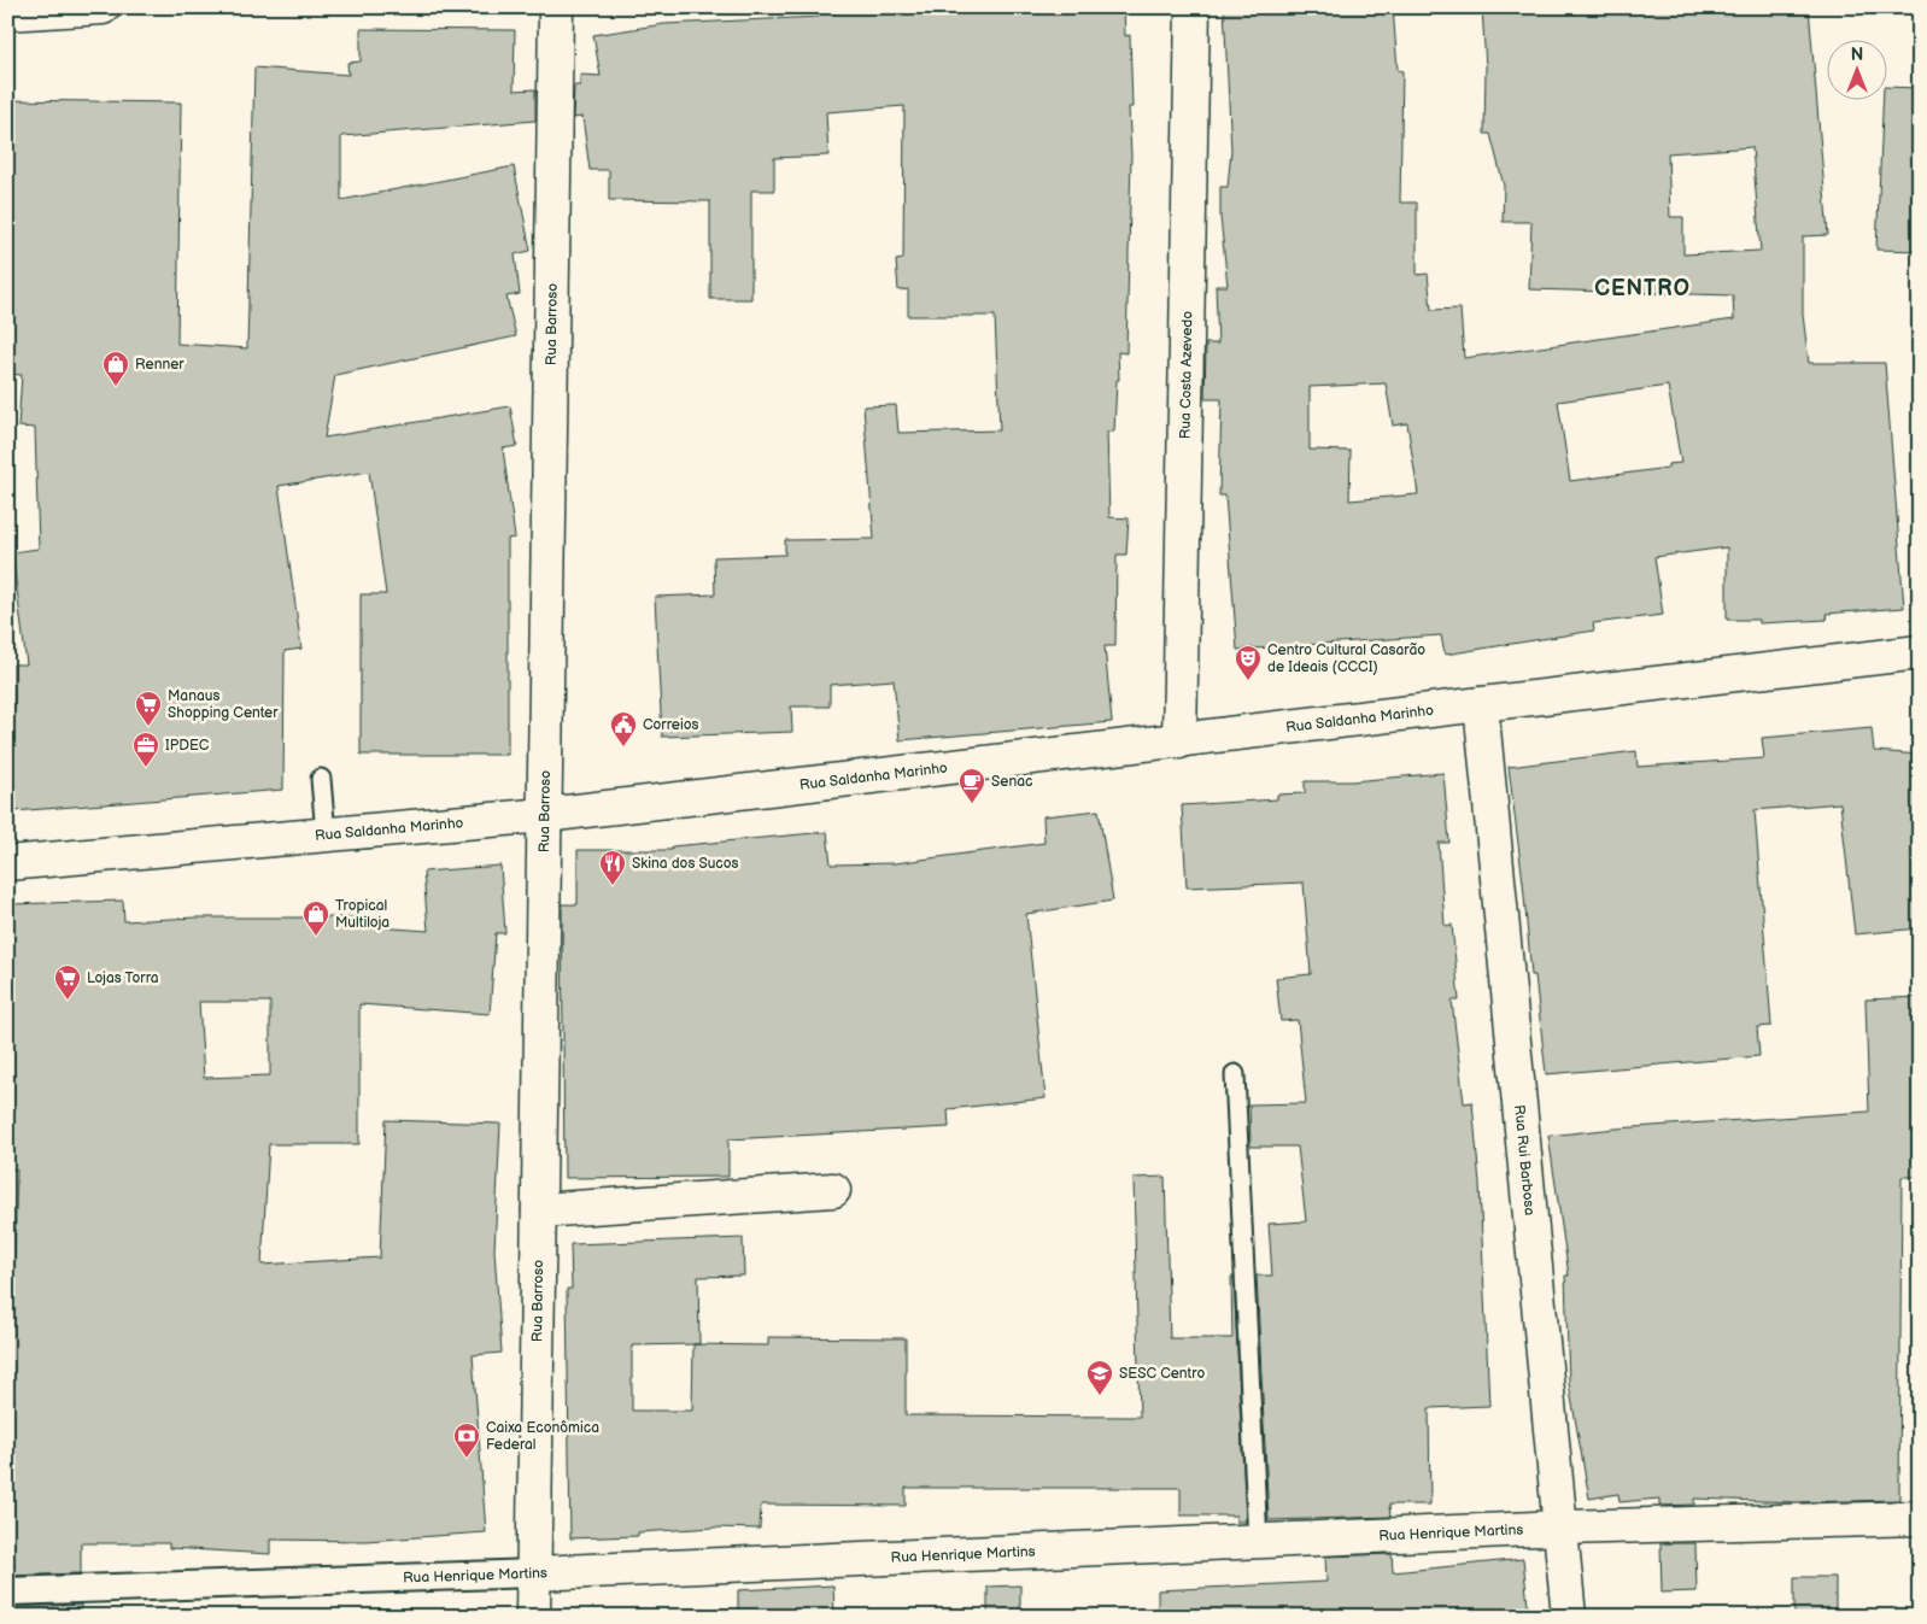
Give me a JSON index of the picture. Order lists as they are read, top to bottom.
{
  "streets": {
    "street": [
      "Rua Barroso",
      "Rua Costa Azevedo",
      "Rua Saldanha Marinho",
      "Rua Rui Barbosa",
      "Rua Henrique Martins"
    ]
  },
  "crossings": [
    ["Rua Barroso", "Rua Saldanha Marinho"],
    ["Rua Barroso", "Rua Henrique Martins"],
    ["Rua Costa Azevedo", "Rua Saldanha Marinho"],
    ["Rua Saldanha Marinho", "Rua Rui Barbosa"],
    ["Rua Rui Barbosa", "Rua Henrique Martins"]
  ],
  "districts": ["CENTRO"],
  "places": {
    "shop": ["Renner", "Tropical Multiloja"],
    "theatre": ["Centro Cultural Casarão de Ideais (CCCI)"],
    "supermarket": ["Manaus Shopping Center", "Lojas Torra"],
    "public building": ["Correios"],
    "office": ["IPDEC"],
    "cafe": ["Senac"],
    "restaurant": ["Skina dos Sucos"],
    "school or university": ["SESC Centro"],
    "bank": ["Caixa Econômica Federal"]
  },
  "north": "top"
}
